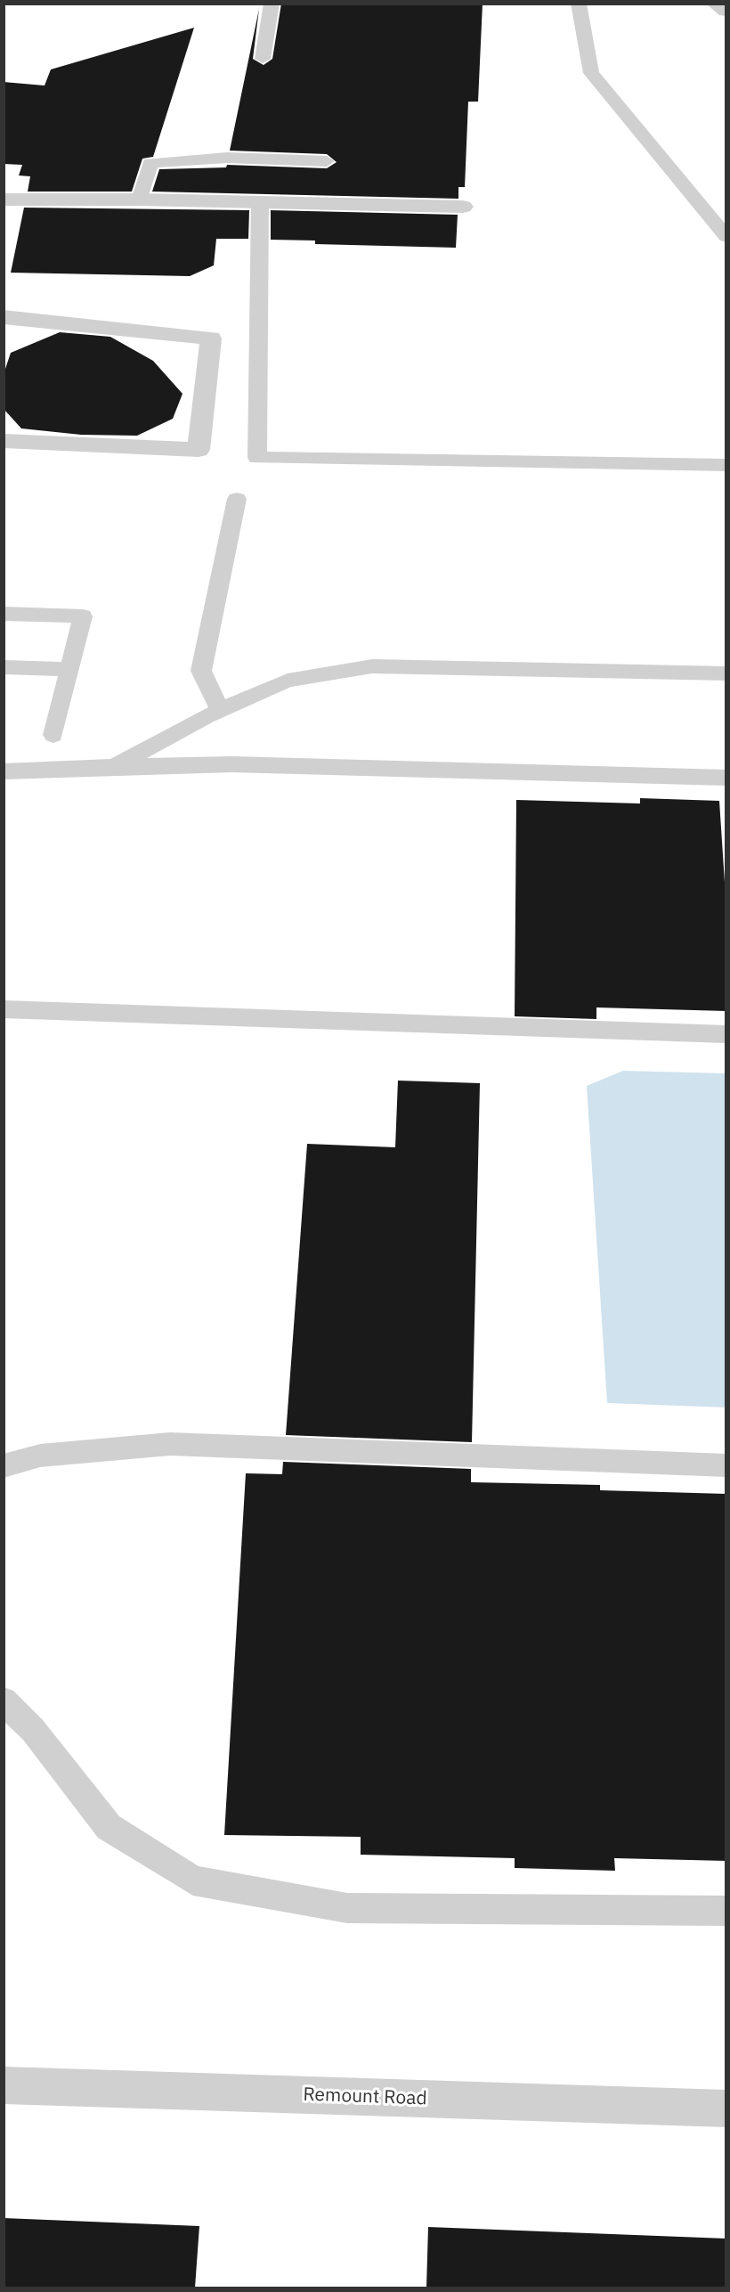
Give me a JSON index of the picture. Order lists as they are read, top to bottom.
{
  "streets": {
    "street": ["Remount Road"]
  }
}
